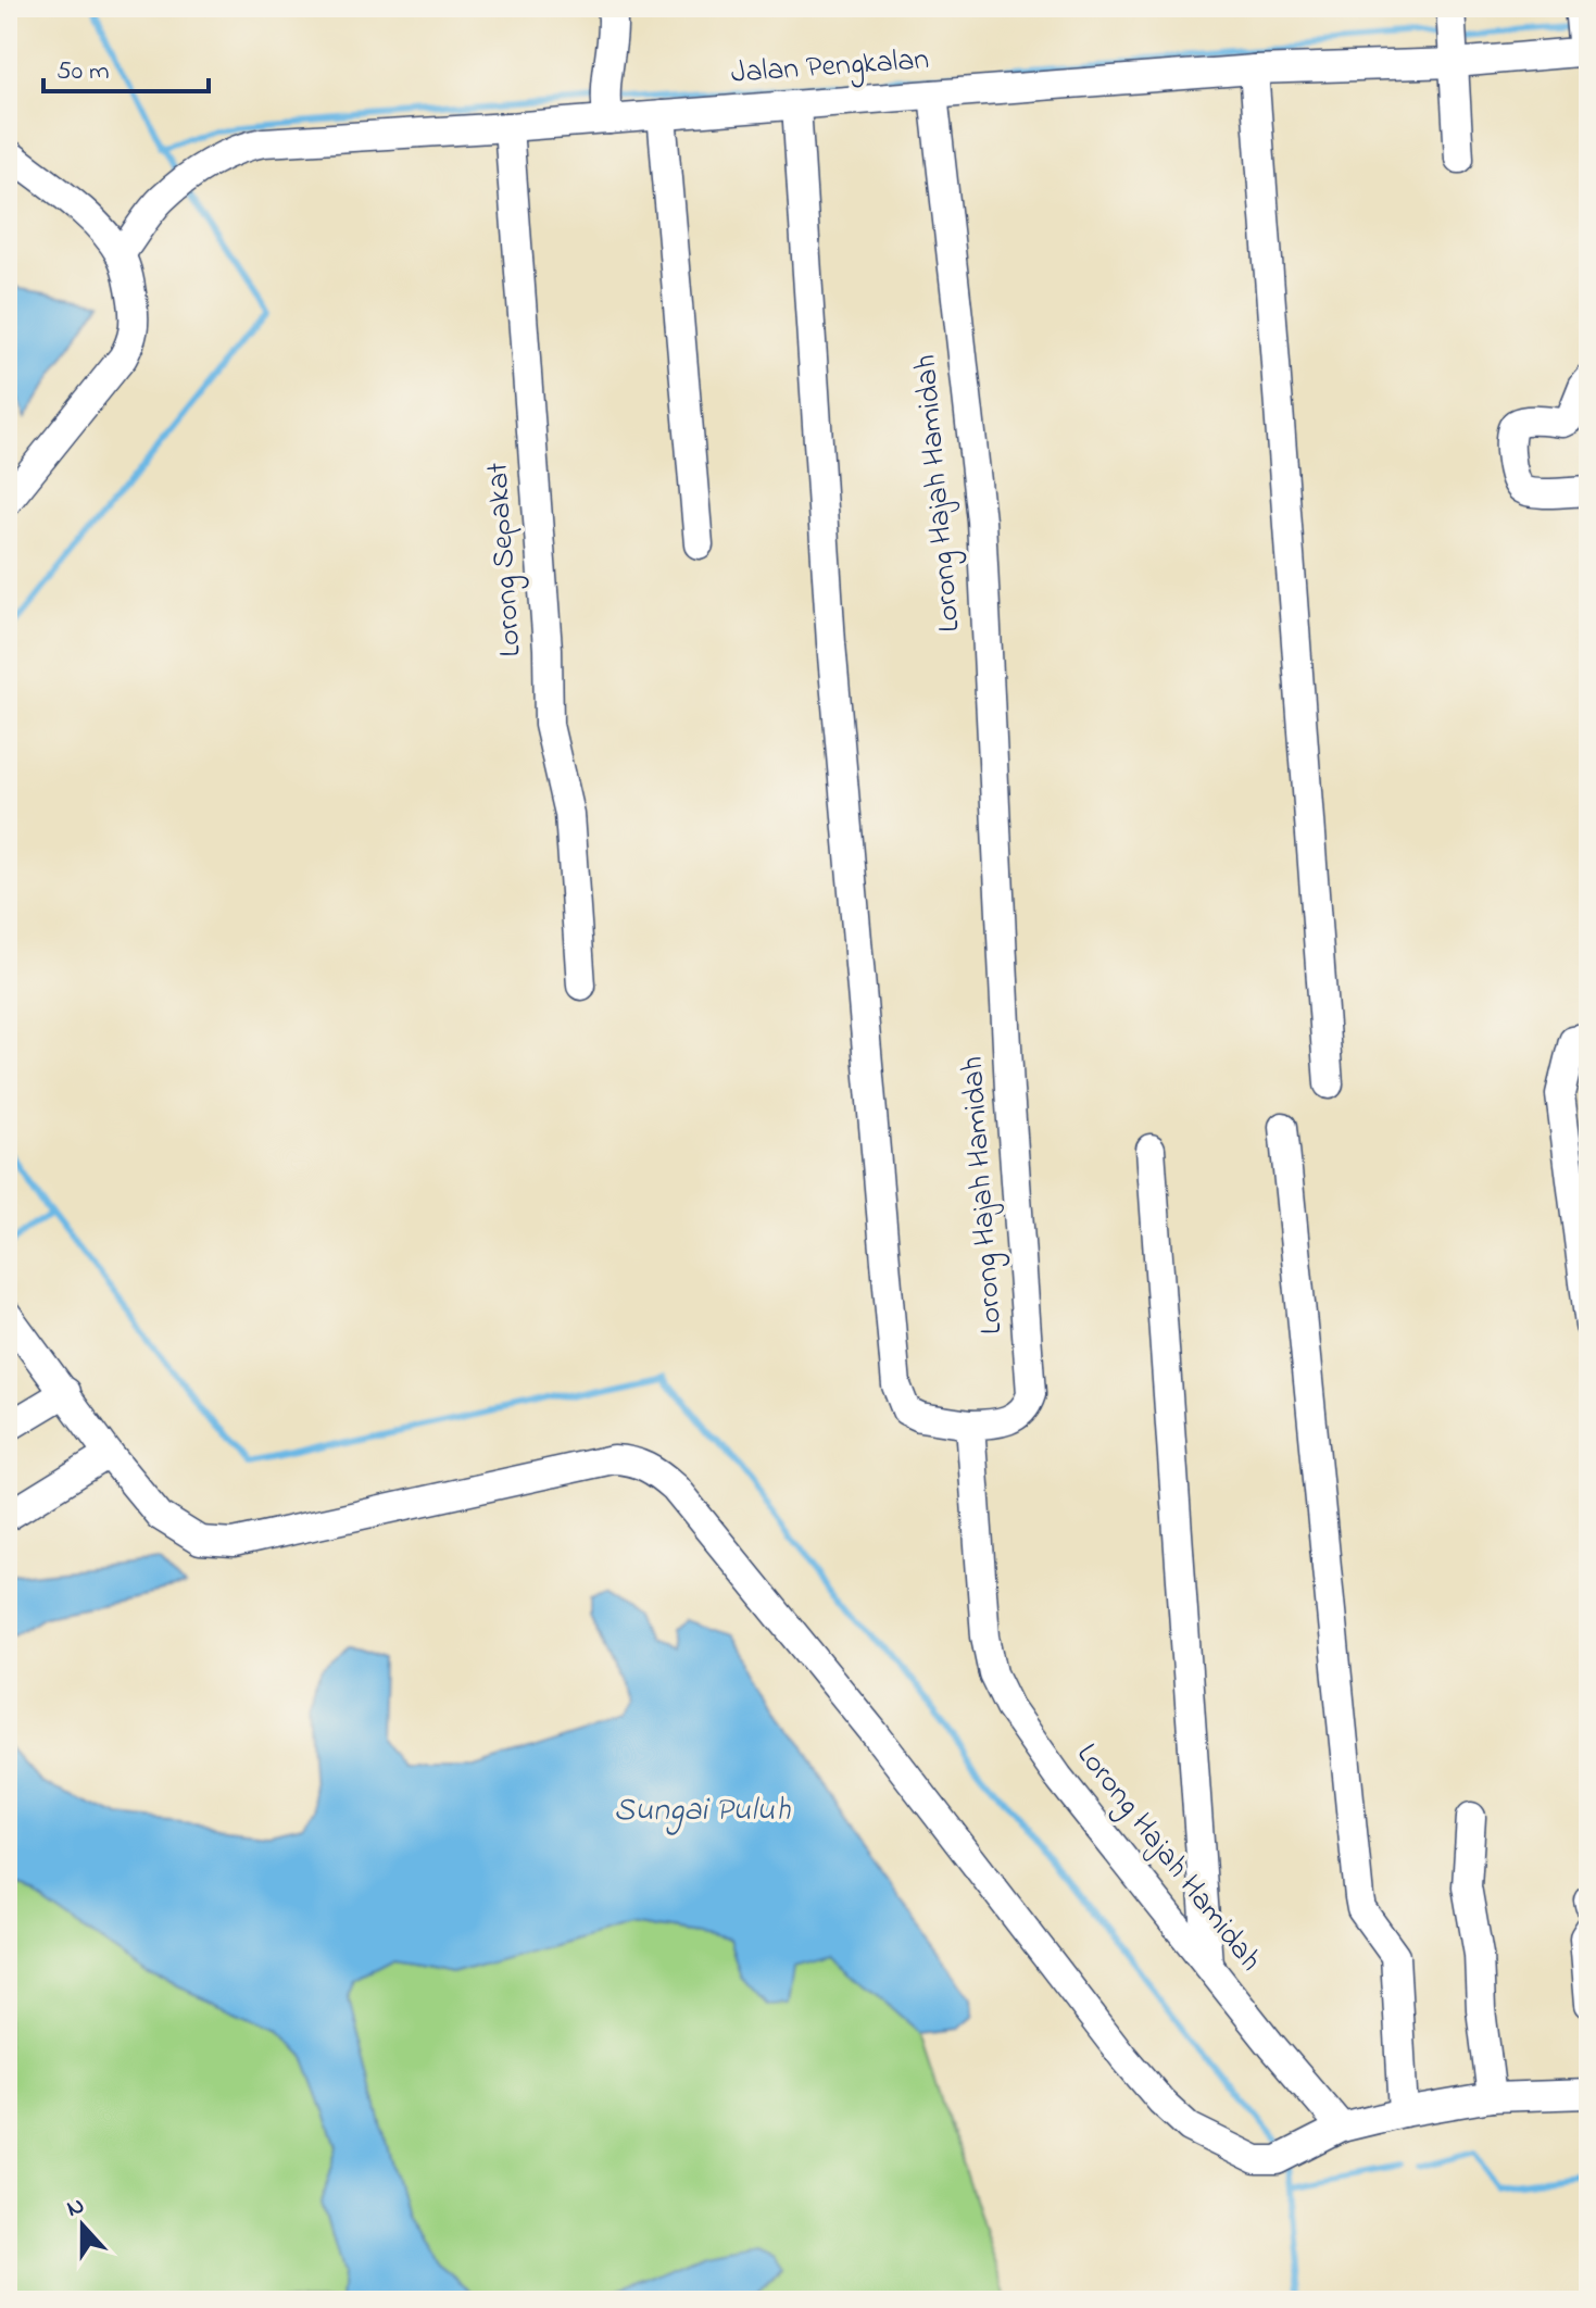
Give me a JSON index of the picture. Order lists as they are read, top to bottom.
{
  "streets": {
    "street": ["Jalan Pengkalan", "Lorong Hajah Hamidah", "Lorong Sepakat"]
  },
  "crossings": [
    ["Jalan Pengkalan", "Lorong Hajah Hamidah"],
    ["Jalan Pengkalan", "Lorong Sepakat"]
  ],
  "water": ["Sungai Puluh"],
  "scale_bar": "50 m",
  "north": "top"
}
